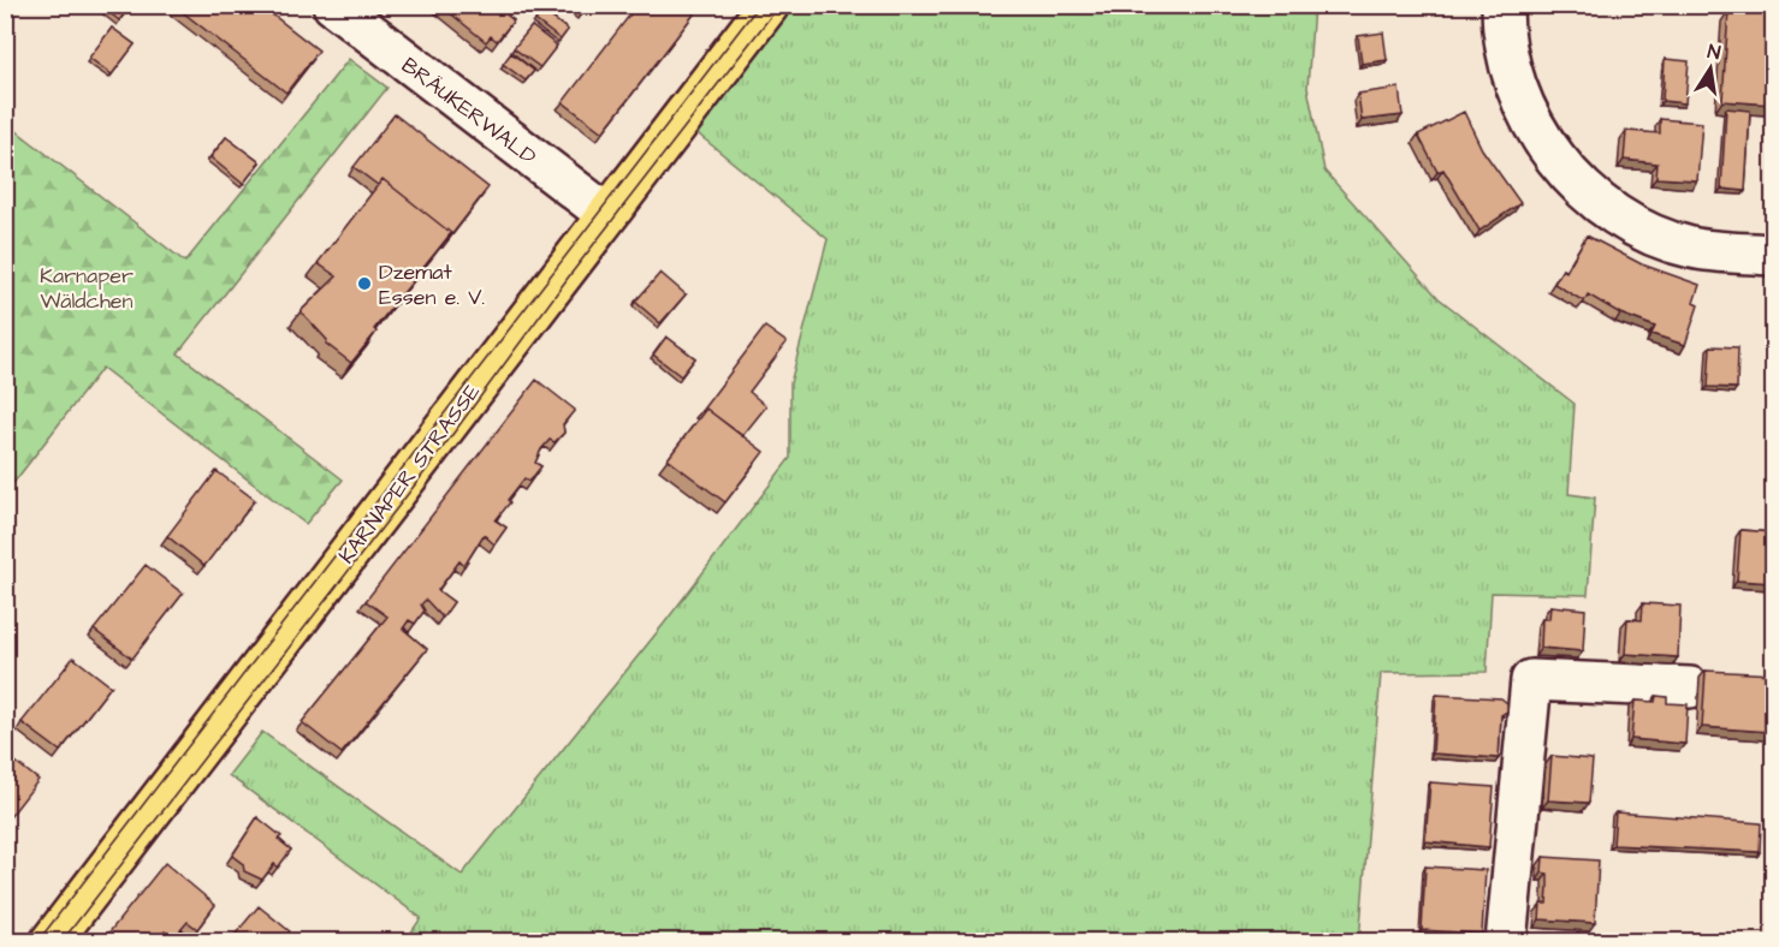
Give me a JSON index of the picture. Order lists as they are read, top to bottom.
{
  "streets": {
    "main road": ["KARNAPER STRASSE"],
    "street": ["BRÄUKERWALD"]
  },
  "crossings": [
    ["BRÄUKERWALD", "KARNAPER STRASSE"]
  ],
  "parks": ["Karnaper Wäldchen"],
  "places": ["Dzemat Essen e. V."],
  "north": "top"
}
